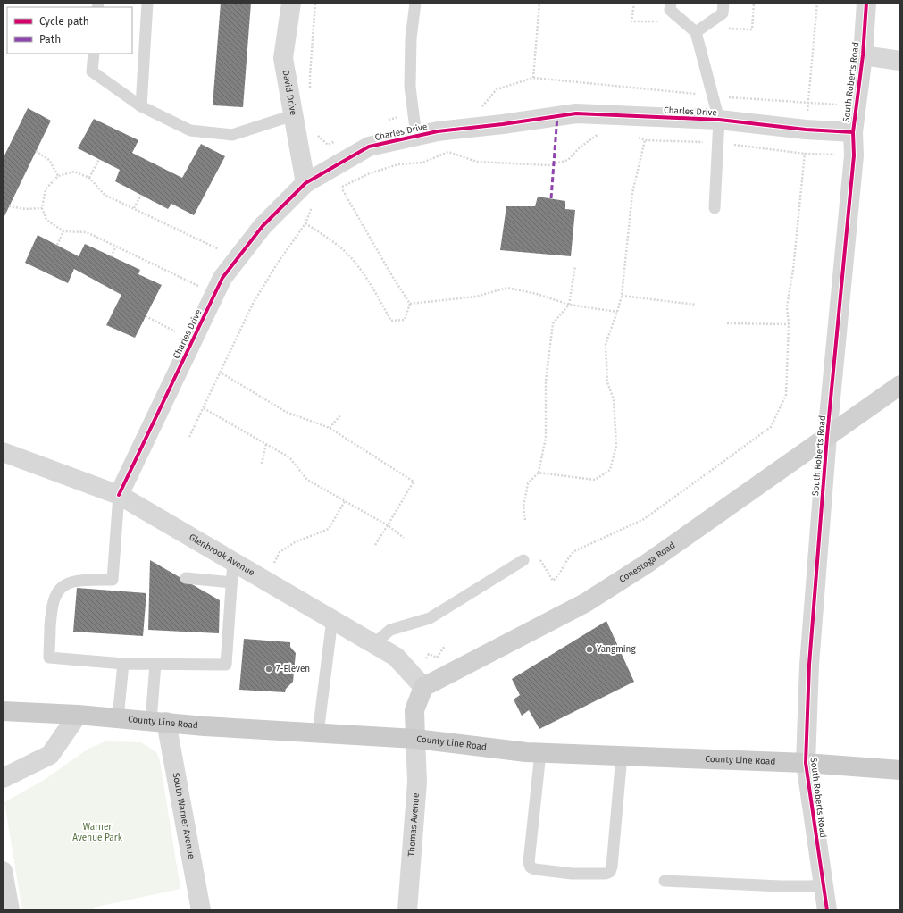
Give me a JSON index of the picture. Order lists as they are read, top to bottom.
{
  "streets": {
    "main road": ["Conestoga Road", "County Line Road"],
    "street": [
      "South Roberts Road",
      "David Drive",
      "Charles Drive",
      "Glenbrook Avenue",
      "South Warner Avenue",
      "Thomas Avenue"
    ]
  },
  "crossings": [
    ["South Roberts Road", "Charles Drive"],
    ["South Roberts Road", "Conestoga Road"],
    ["South Roberts Road", "County Line Road"],
    ["David Drive", "Charles Drive"],
    ["Charles Drive", "Glenbrook Avenue"],
    ["Glenbrook Avenue", "Conestoga Road"],
    ["County Line Road", "South Warner Avenue"],
    ["County Line Road", "Thomas Avenue"]
  ],
  "parks": ["Warner Avenue Park"],
  "places": ["Yangming", "7-Eleven"],
  "legend": ["Cycle path", "Path"]
}
